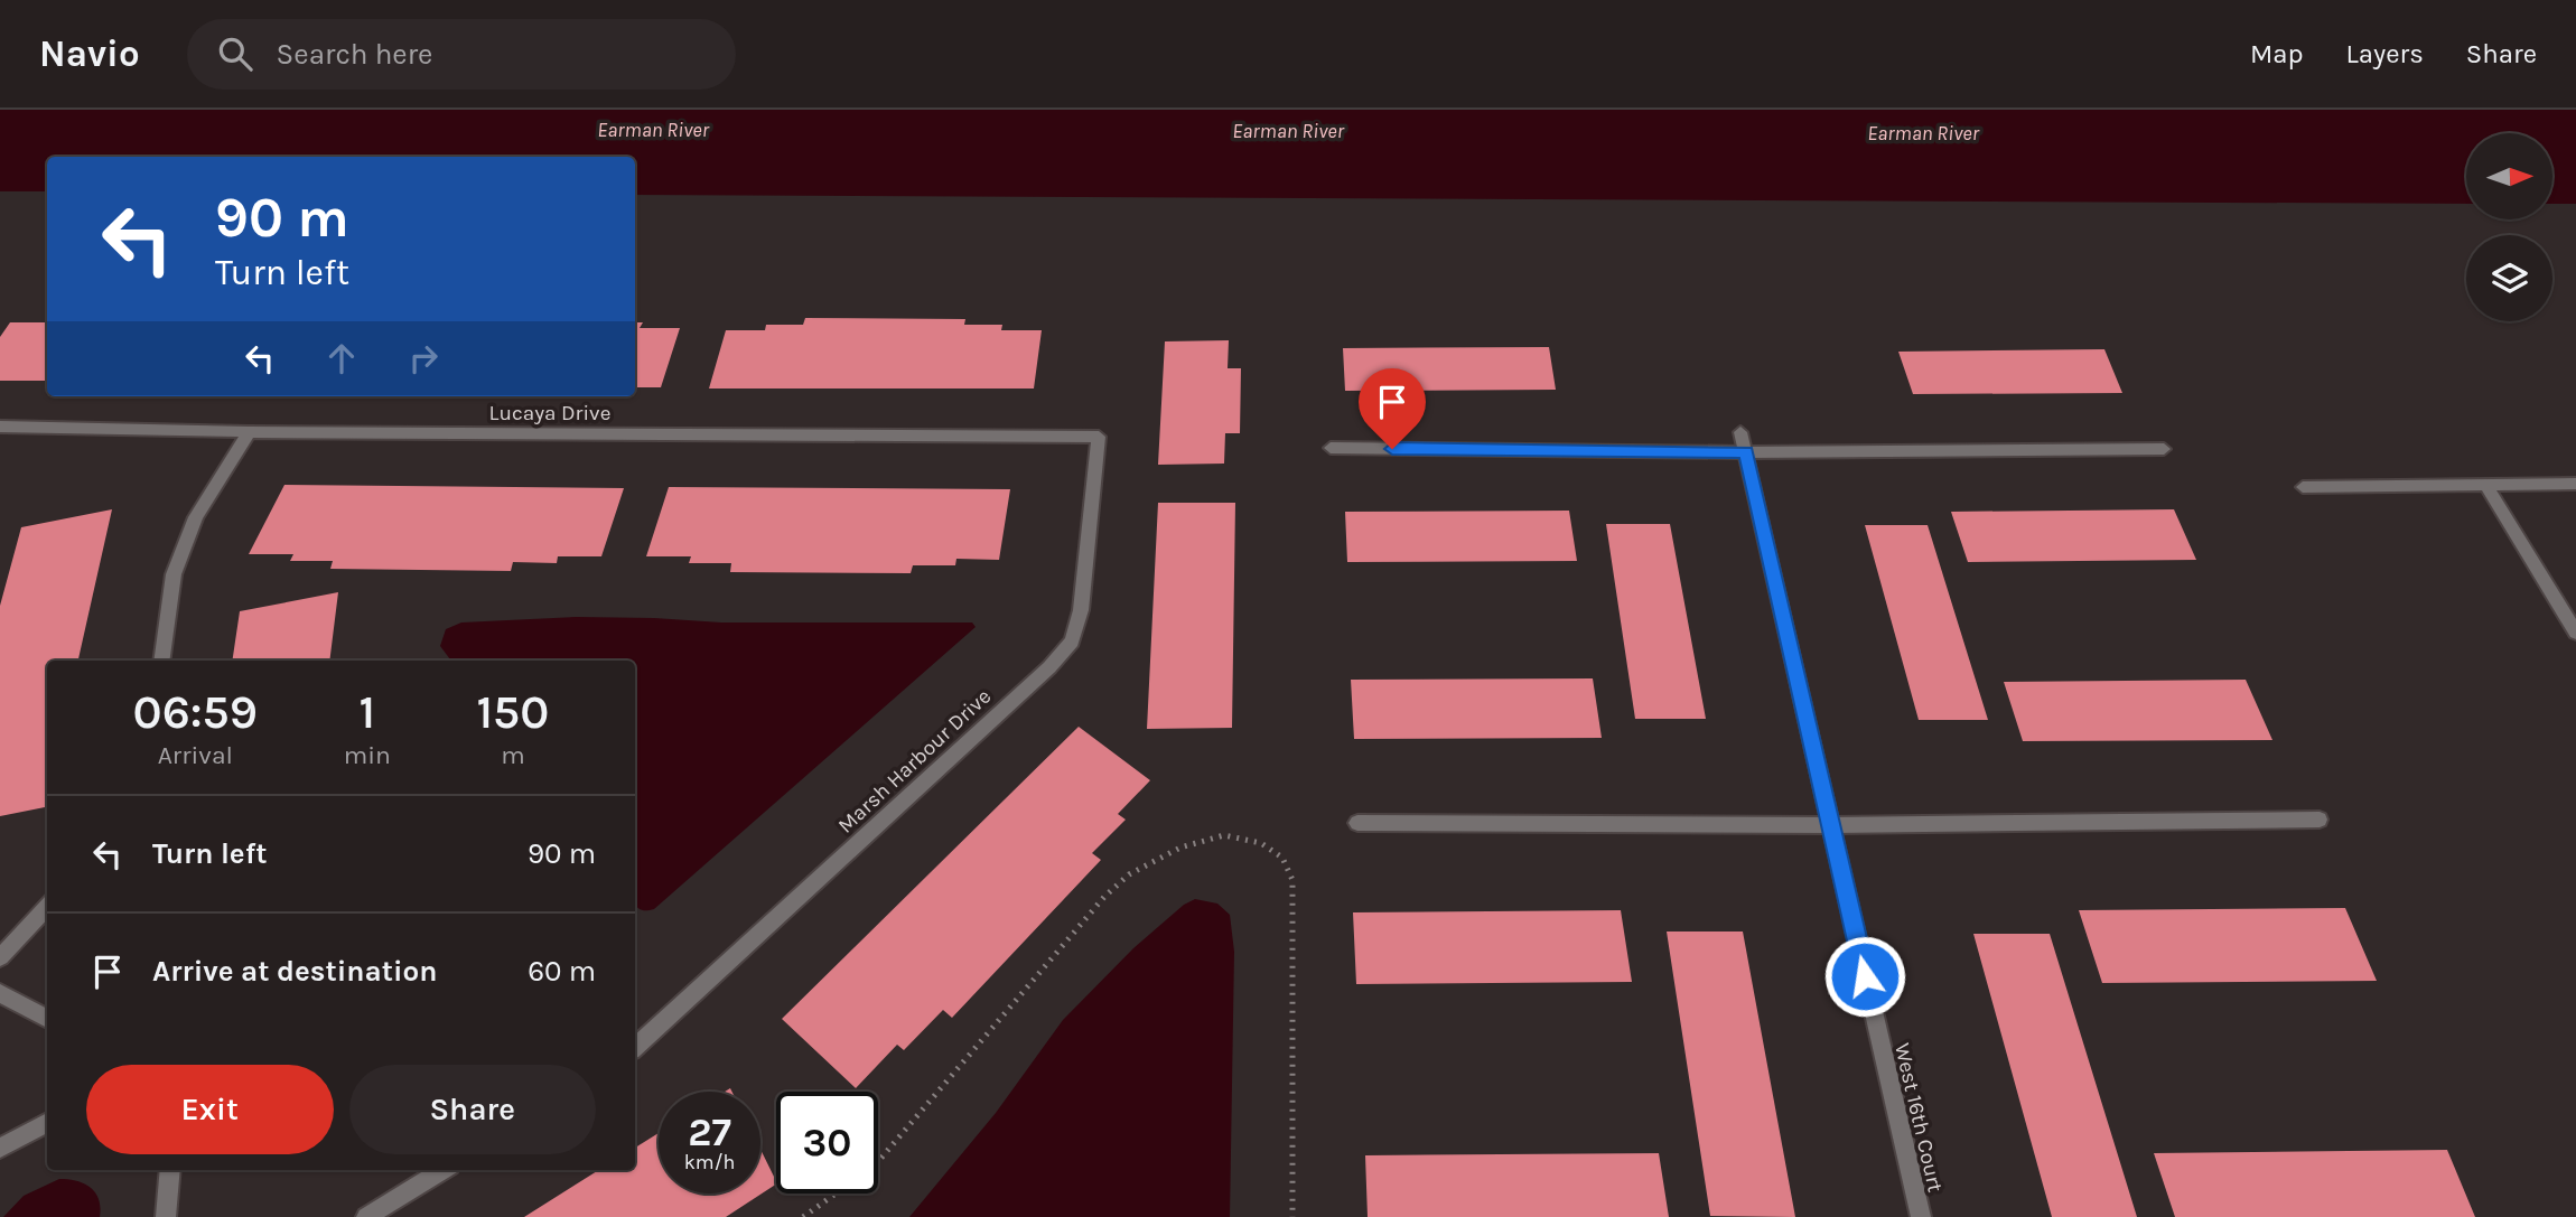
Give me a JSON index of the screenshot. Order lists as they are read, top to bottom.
{
  "streets": {
    "street": ["Lucaya Drive", "Marsh Harbour Drive", "West 16th Court"]
  },
  "crossings": [
    ["Lucaya Drive", "Marsh Harbour Drive"]
  ],
  "water": ["Earman River"],
  "north": "right",
  "page": {
    "header": "Navio",
    "search": "Search here",
    "nav": ["Map", "Layers", "Share"],
    "turn": ["90 m", "Turn left"],
    "eta": [
      "06:59",
      "Arrival",
      "1",
      "min",
      "150",
      "m"
    ],
    "list": [
      {
        "name": "Turn left",
        "value": "90 m"
      },
      {
        "name": "Arrive at destination",
        "value": "60 m"
      }
    ],
    "buttons": ["Exit", "Share"],
    "speed": "27 km/h",
    "limit": "30"
  }
}
